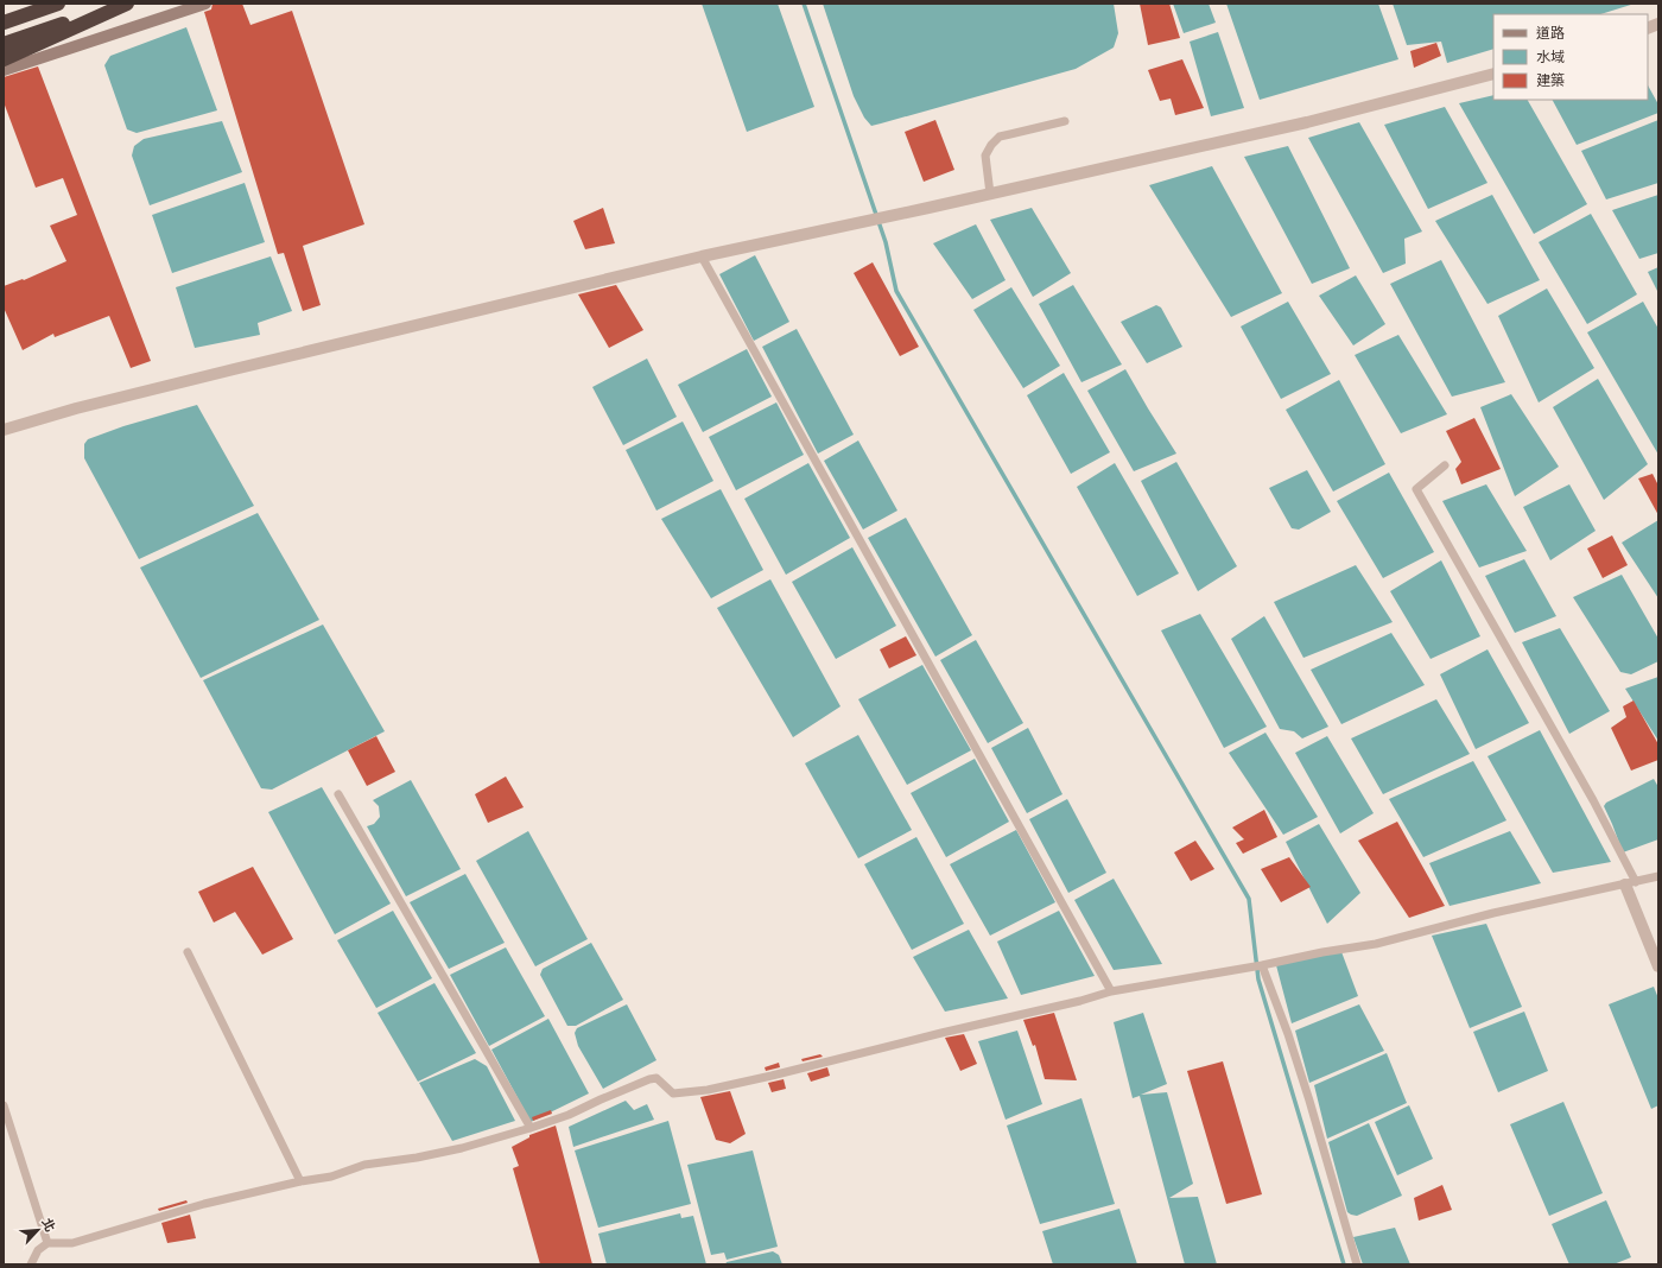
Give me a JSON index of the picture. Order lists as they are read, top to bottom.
{
  "legend": ["道路", "水域", "建築"],
  "north": "top right"
}
